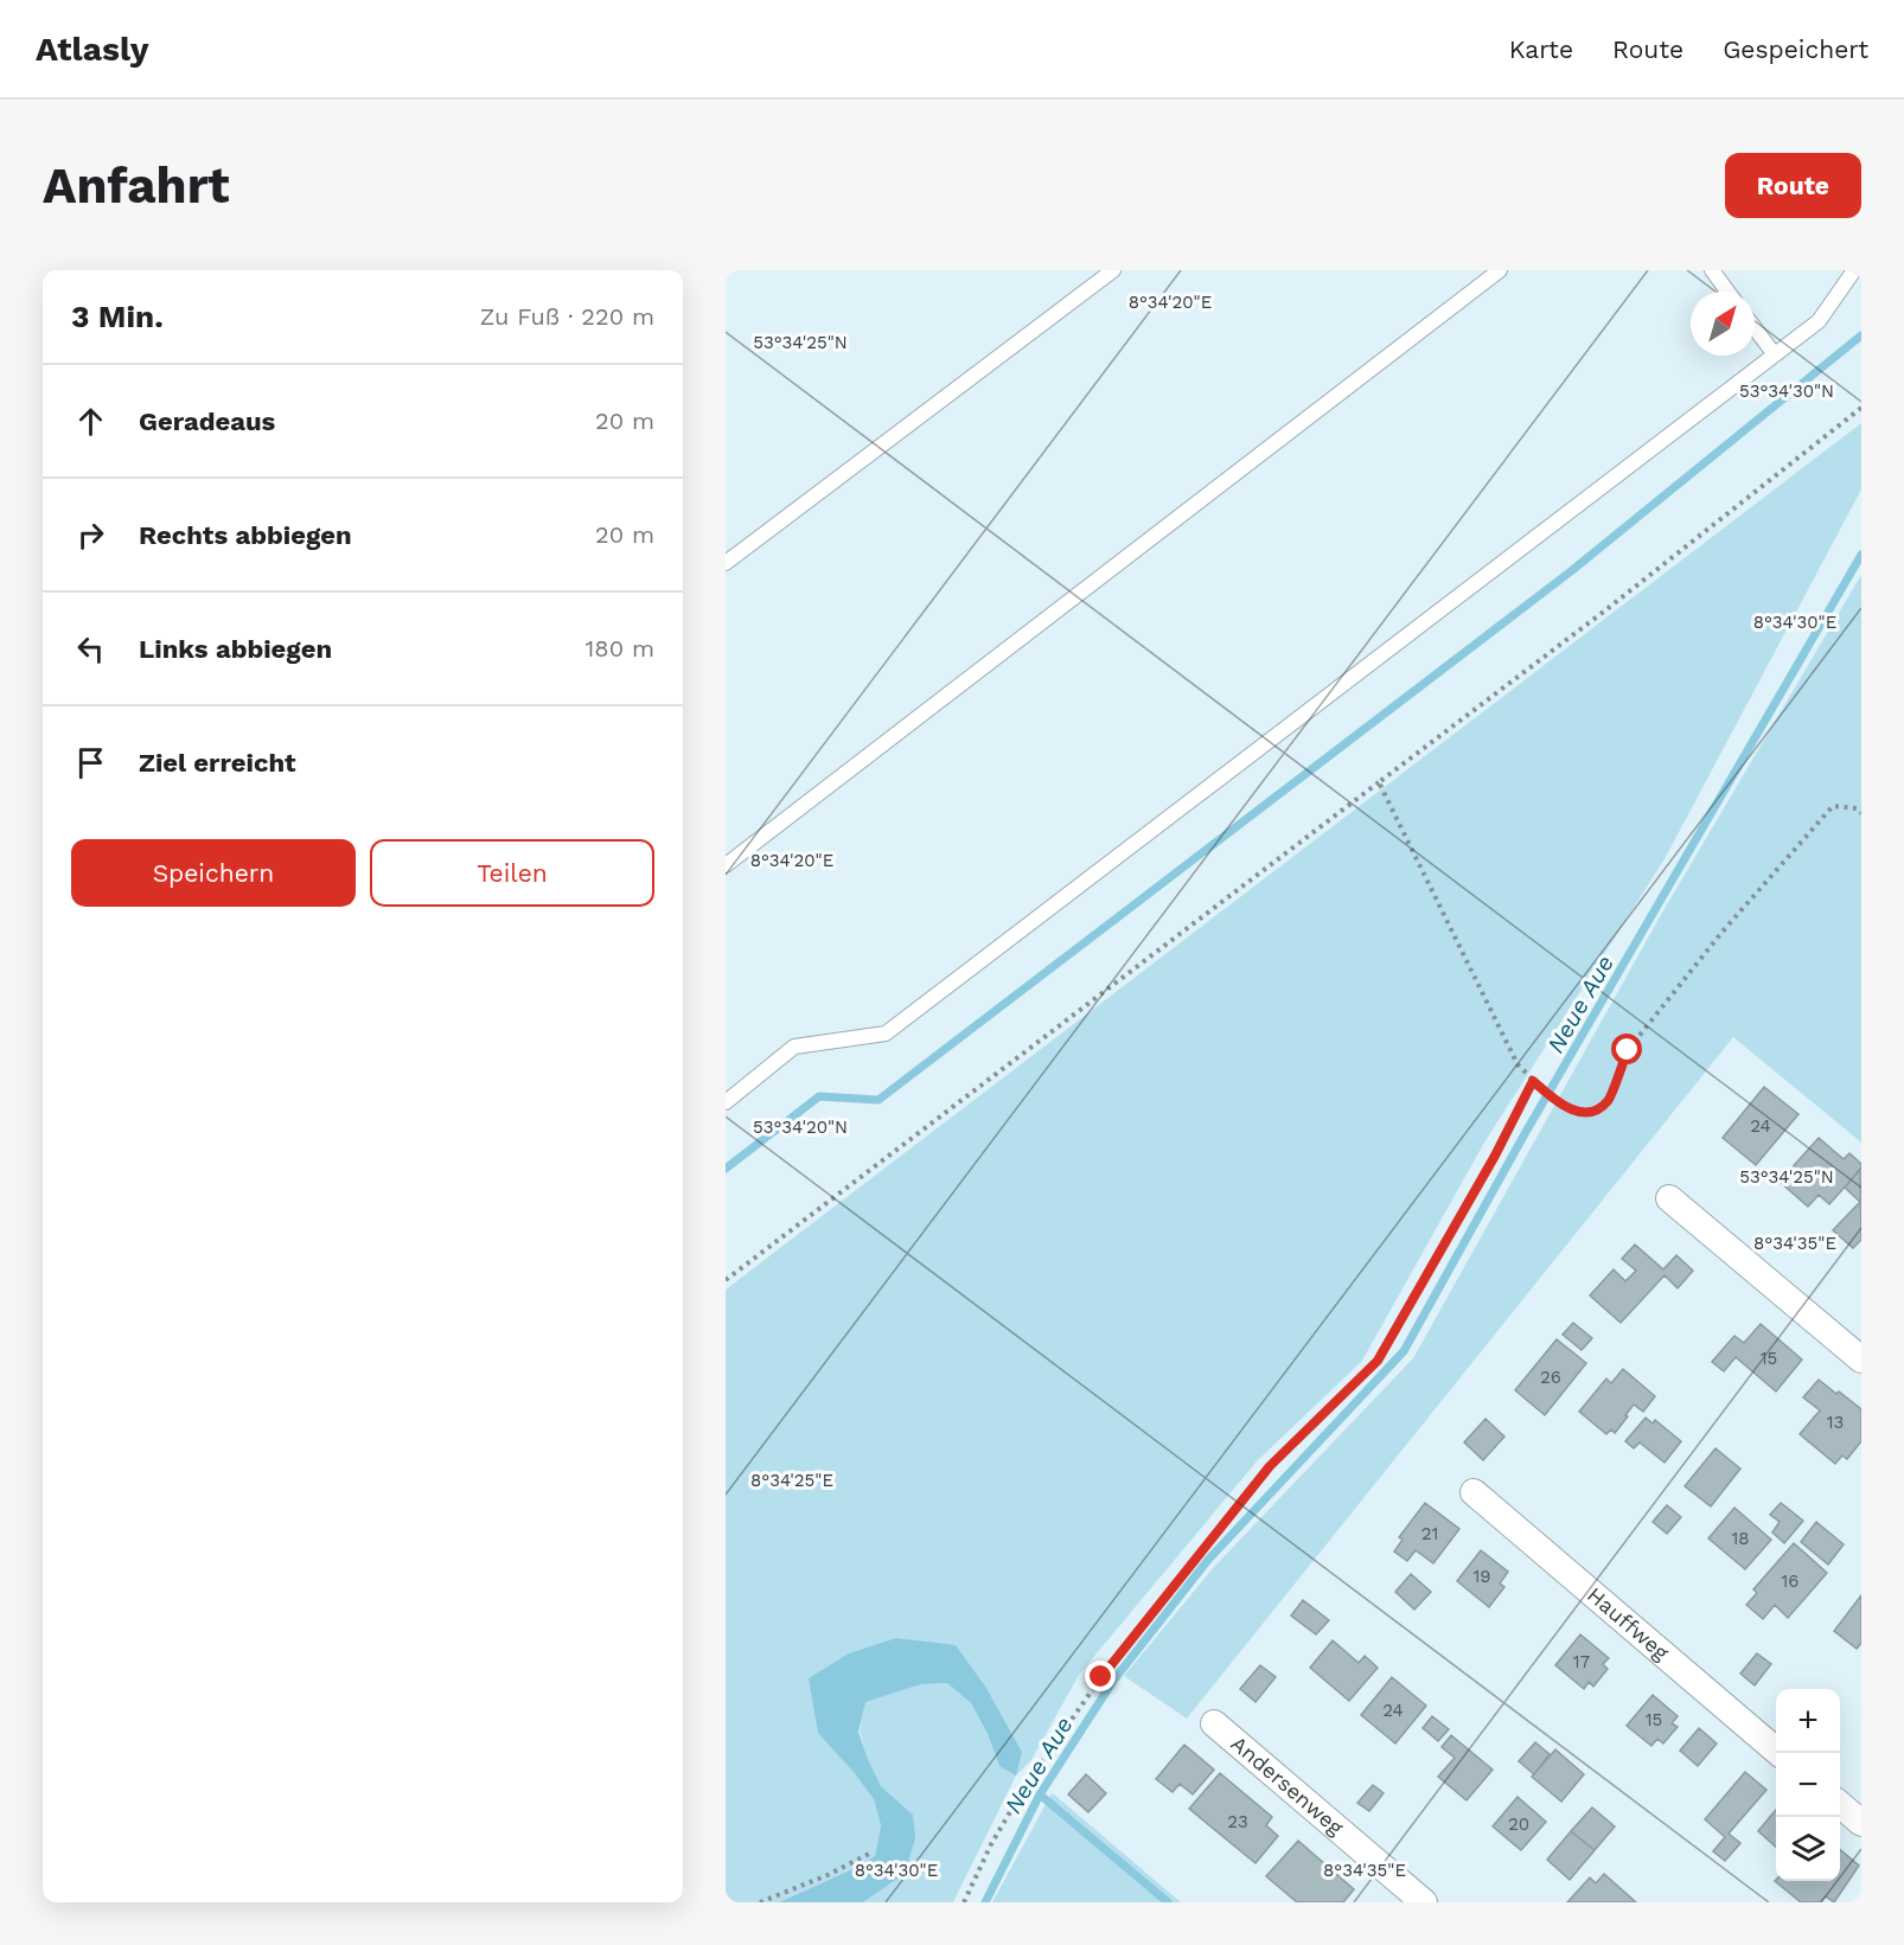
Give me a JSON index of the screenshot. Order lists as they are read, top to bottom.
{
  "streets": {
    "street": ["Hauffweg", "Andersenweg"]
  },
  "water": ["Neue Aue"],
  "house_numbers": [
    "24",
    "15",
    "26",
    "13",
    "21",
    "18",
    "19",
    "16",
    "17",
    "24",
    "15",
    "23",
    "20"
  ],
  "north": "top right",
  "page": {
    "header": "Atlasly",
    "nav": ["Karte", "Route", "Gespeichert"],
    "buttons": [
      "Route",
      ["Speichern", "Teilen"]
    ],
    "title": "Anfahrt",
    "heading": ["3 Min.", "Zu Fuß · 220 m"],
    "list": [
      ["Geradeaus", "20 m"],
      ["Rechts abbiegen", "20 m"],
      ["Links abbiegen", "180 m"],
      "Ziel erreicht"
    ],
    "map_buttons": ["+", "−"]
  },
  "coordinates": [
    "8°34'20\"E",
    "53°34'25\"N",
    "53°34'30\"N",
    "8°34'30\"E",
    "53°34'20\"N",
    "8°34'35\"E",
    "8°34'25\"E"
  ]
}
